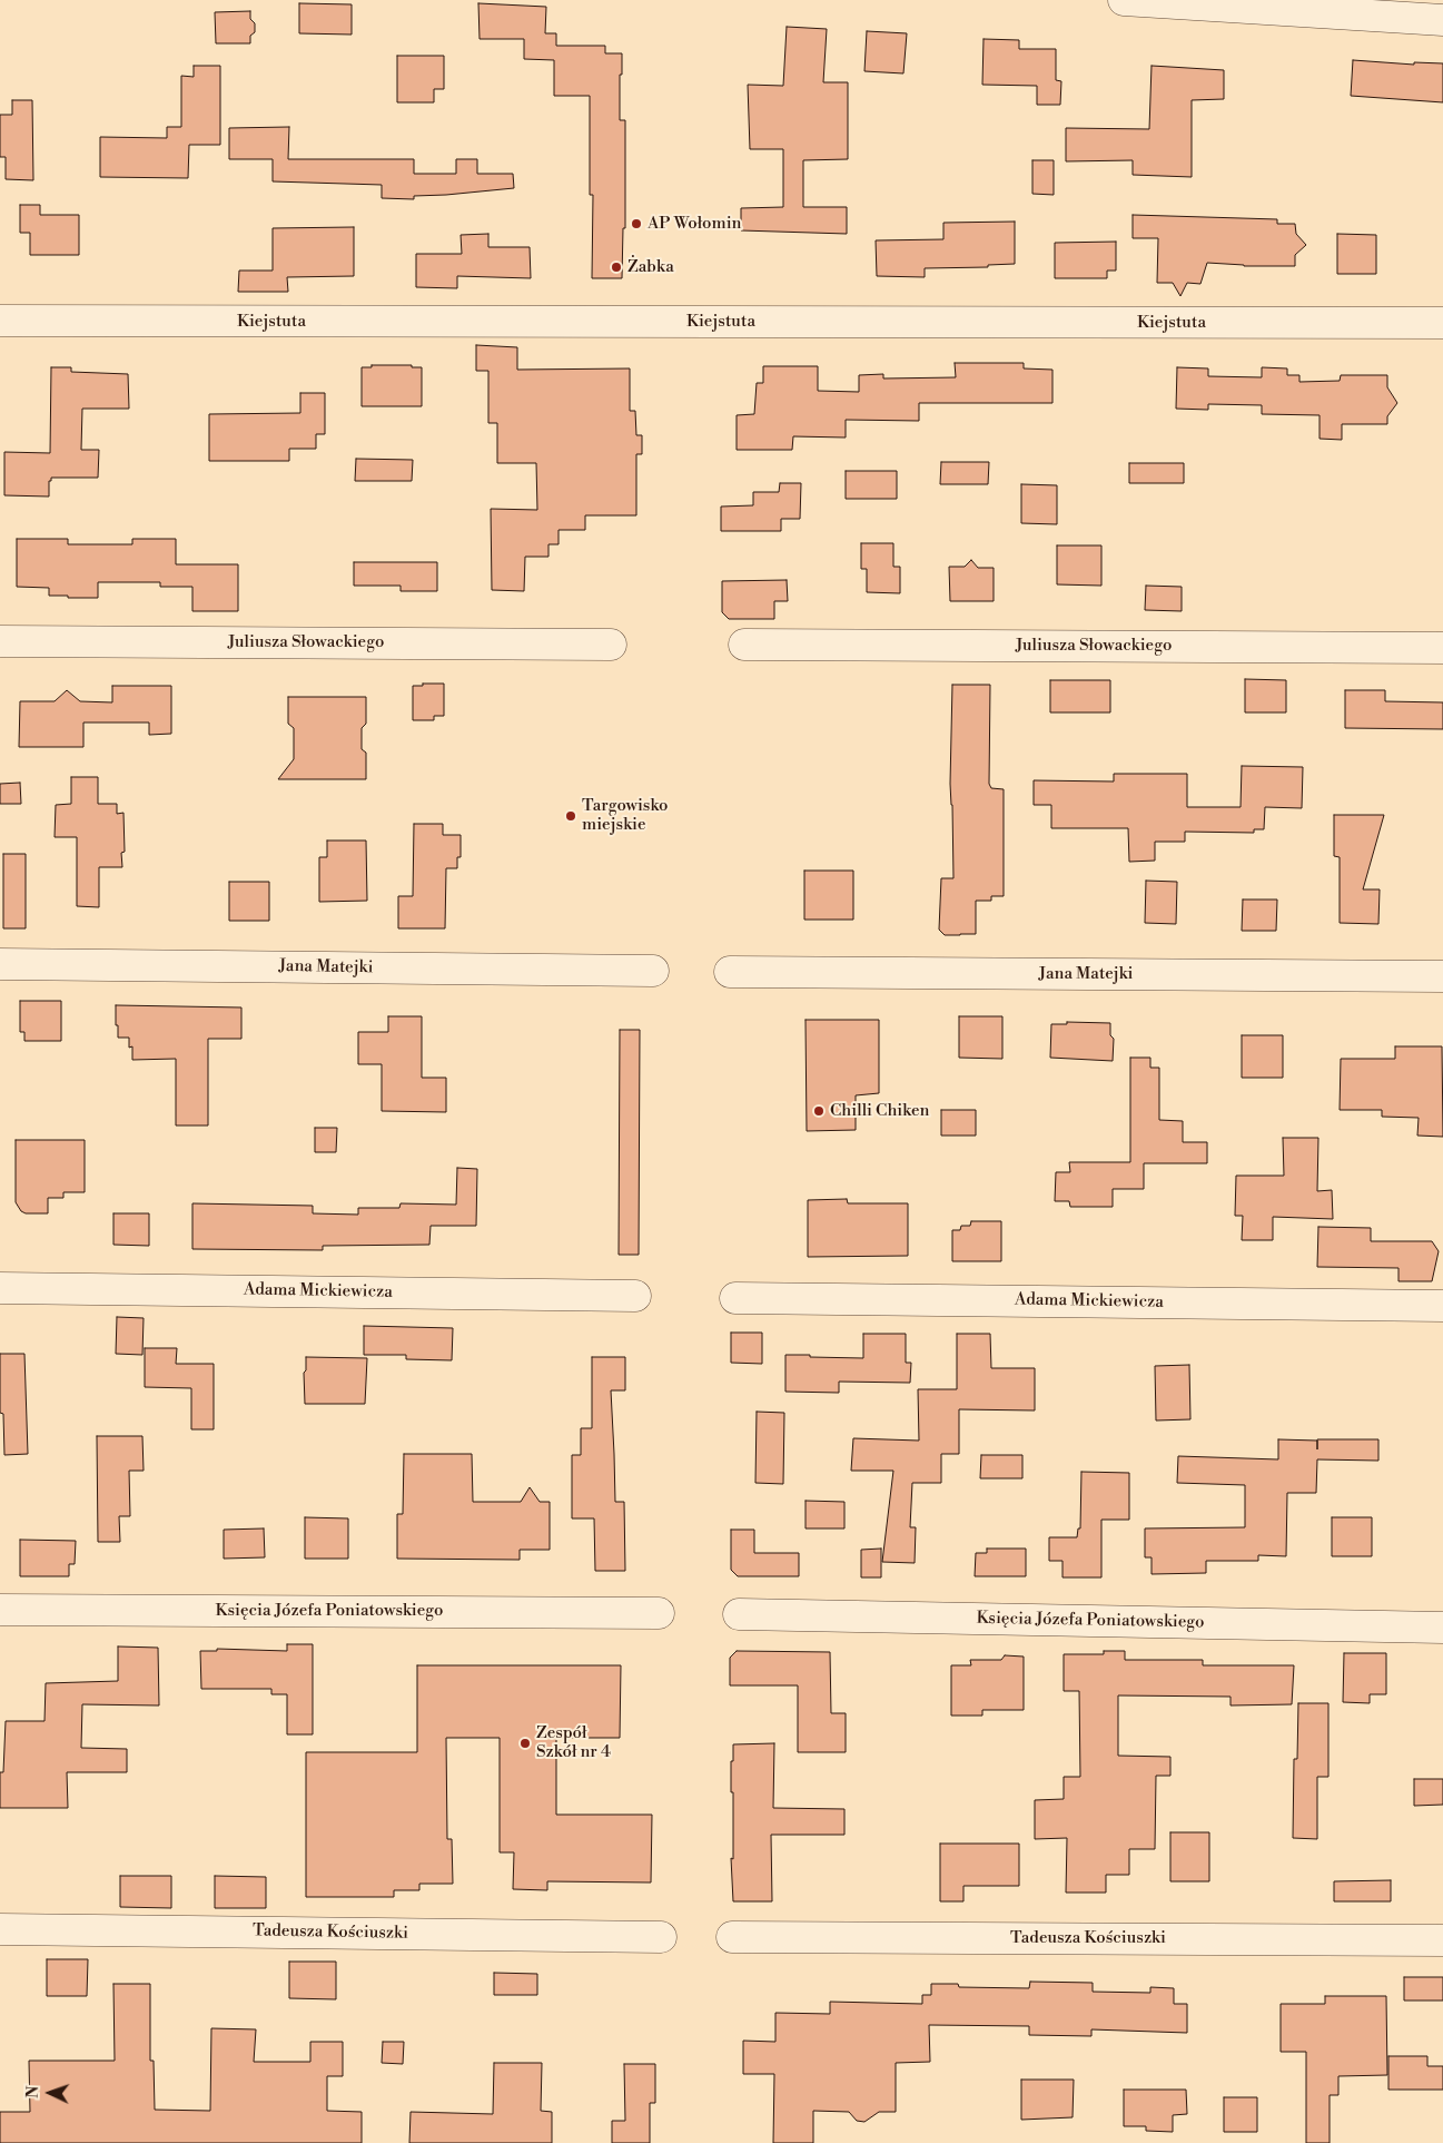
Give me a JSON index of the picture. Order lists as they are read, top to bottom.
{
  "streets": {
    "street": [
      "Kiejstuta",
      "Juliusza Słowackiego",
      "Jana Matejki",
      "Adama Mickiewicza",
      "Księcia Józefa Poniatowskiego",
      "Tadeusza Kościuszki"
    ]
  },
  "places": [
    "AP Wołomin",
    "Żabka",
    "Targowisko miejskie",
    "Chilli Chiken",
    "Zespół Szkół nr 4"
  ],
  "north": "left"
}
